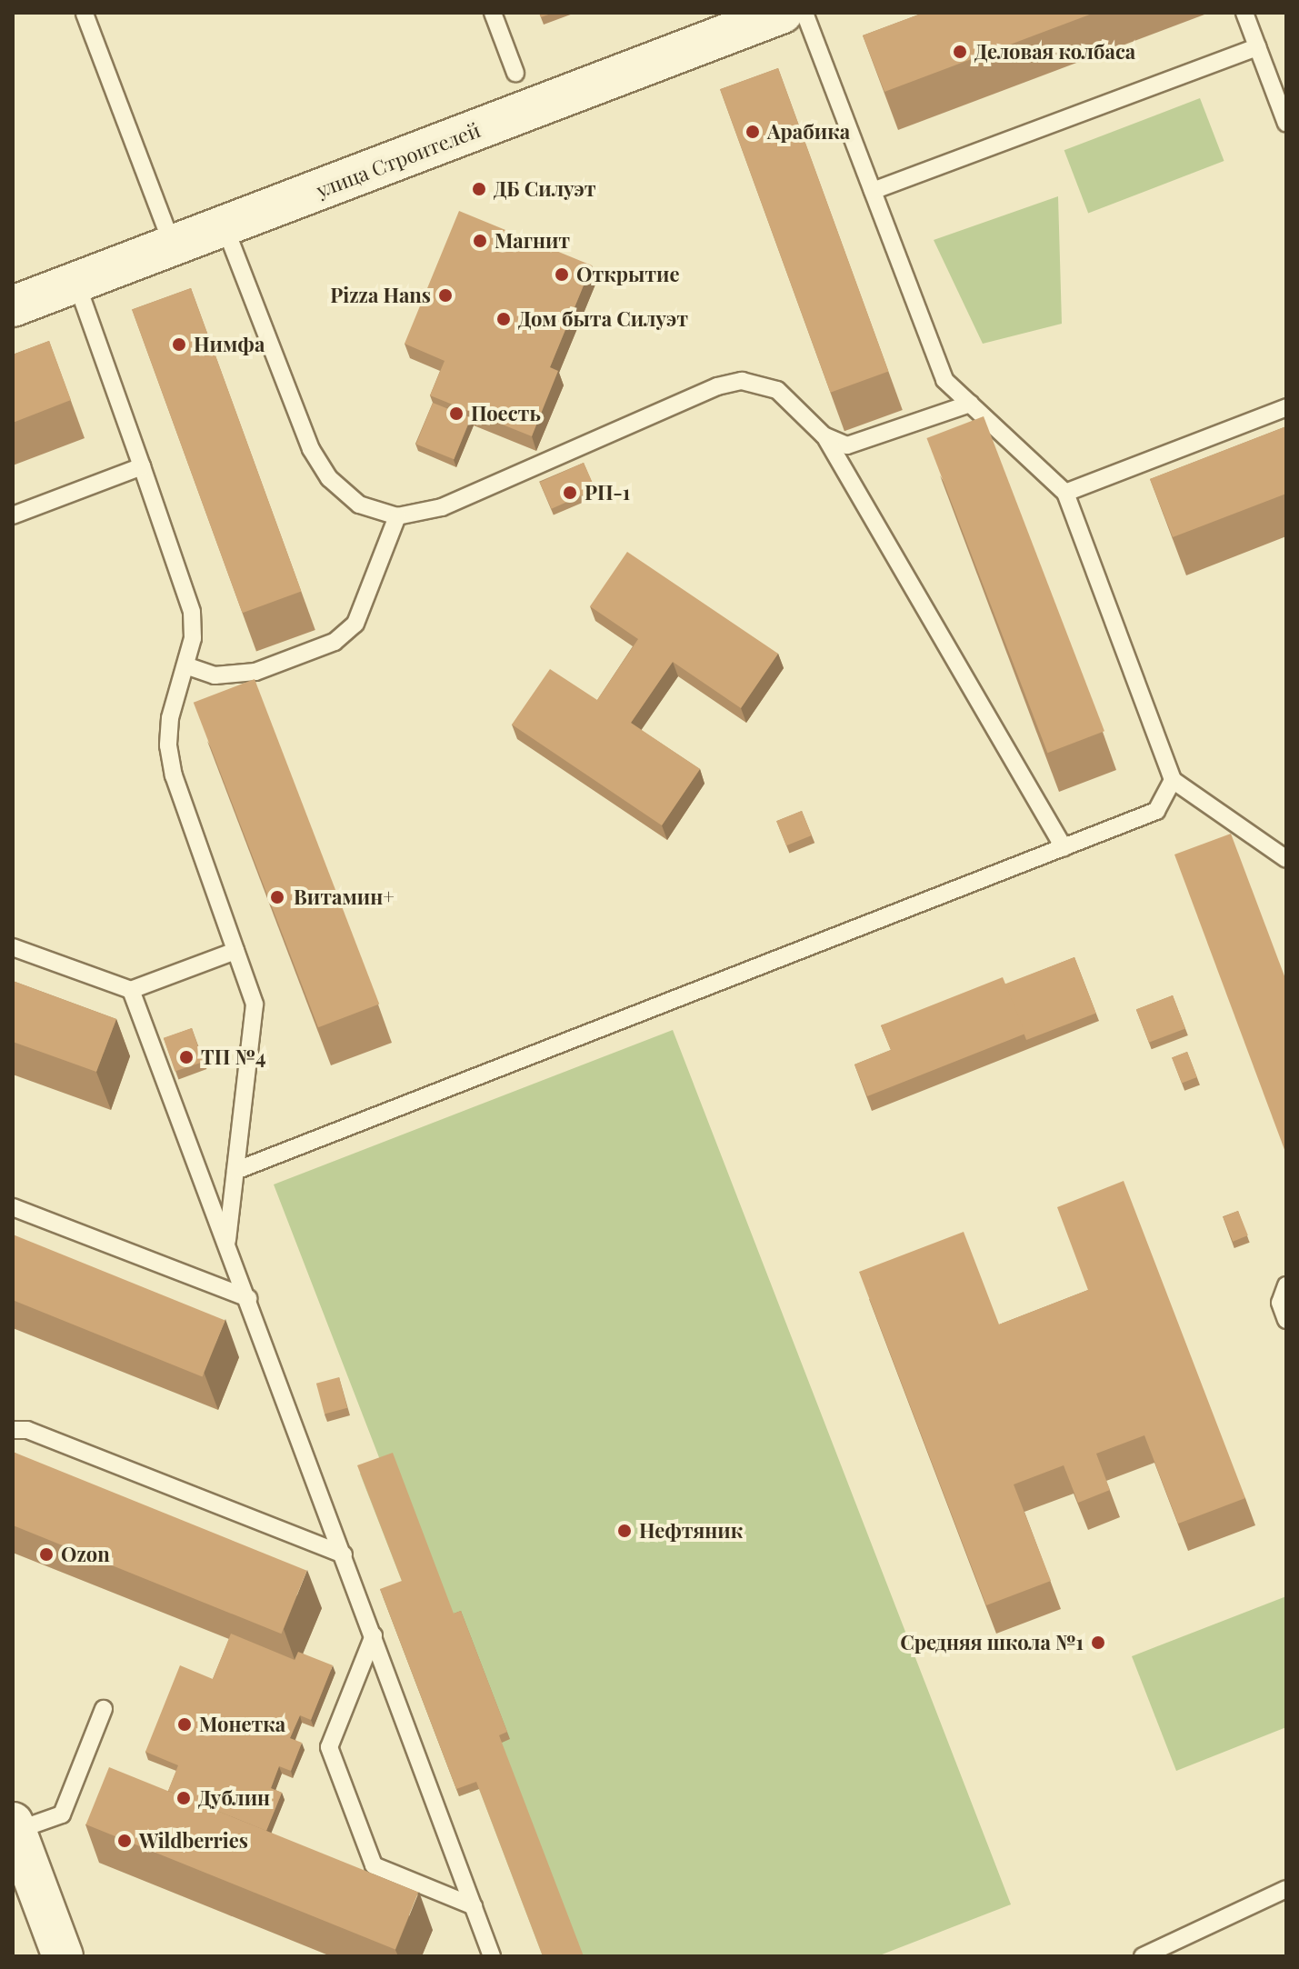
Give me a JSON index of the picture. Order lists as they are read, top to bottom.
{
  "streets": {
    "main road": ["улица Строителей"]
  },
  "places": [
    "Деловая колбаса",
    "Арабика",
    "ДБ Силуэт",
    "Магнит",
    "Открытие",
    "Pizza Hans",
    "Дом быта Силуэт",
    "Нимфа",
    "Поесть",
    "РП-1",
    "Витамин+",
    "ТП №4",
    "Нефтяник",
    "Ozon",
    "Средняя школа №1",
    "Монетка",
    "Дублин",
    "Wildberries"
  ]
}
